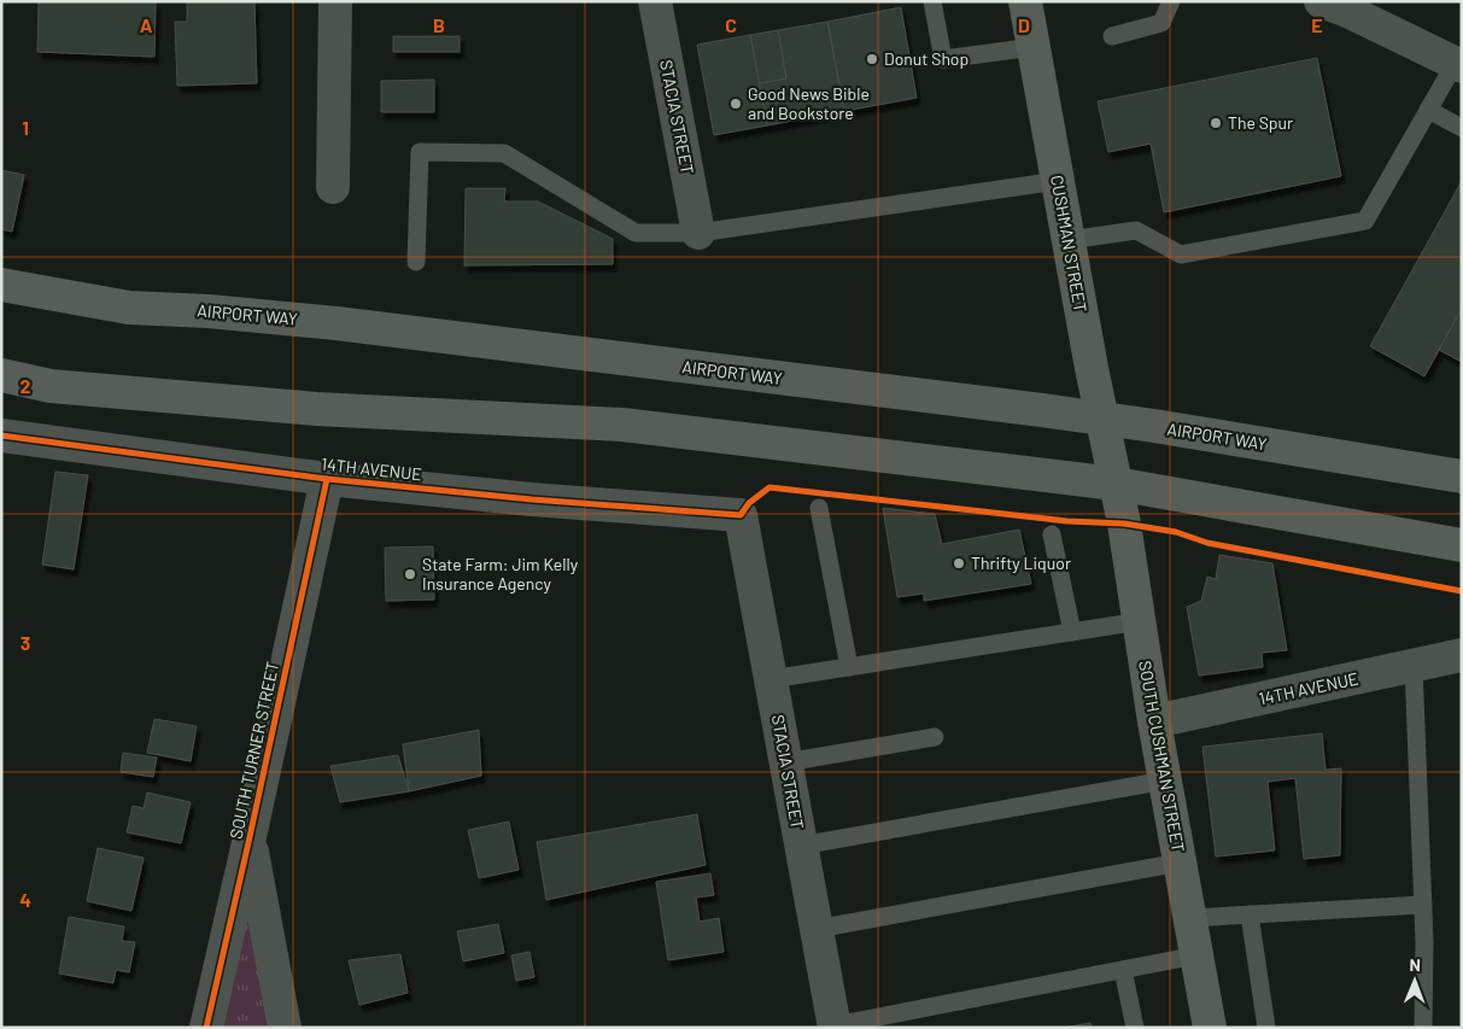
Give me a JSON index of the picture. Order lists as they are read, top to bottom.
{
  "streets": {
    "main road": ["CUSHMAN STREET", "AIRPORT WAY", "SOUTH CUSHMAN STREET"],
    "street": ["STACIA STREET", "14TH AVENUE", "SOUTH TURNER STREET"]
  },
  "crossings": [
    ["STACIA STREET", "14TH AVENUE"],
    ["CUSHMAN STREET", "AIRPORT WAY"],
    ["CUSHMAN STREET", "SOUTH CUSHMAN STREET"],
    ["14TH AVENUE", "SOUTH TURNER STREET"],
    ["14TH AVENUE", "SOUTH CUSHMAN STREET"]
  ],
  "places": [
    "Donut Shop",
    "Good News Bible and Bookstore",
    "The Spur",
    "Thrifty Liquor",
    "State Farm: Jim Kelly Insurance Agency"
  ],
  "north": "top",
  "grid": {
    "columns": [
      "A",
      "B",
      "C",
      "D",
      "E"
    ],
    "rows": [
      "1",
      "2",
      "3",
      "4"
    ]
  }
}
